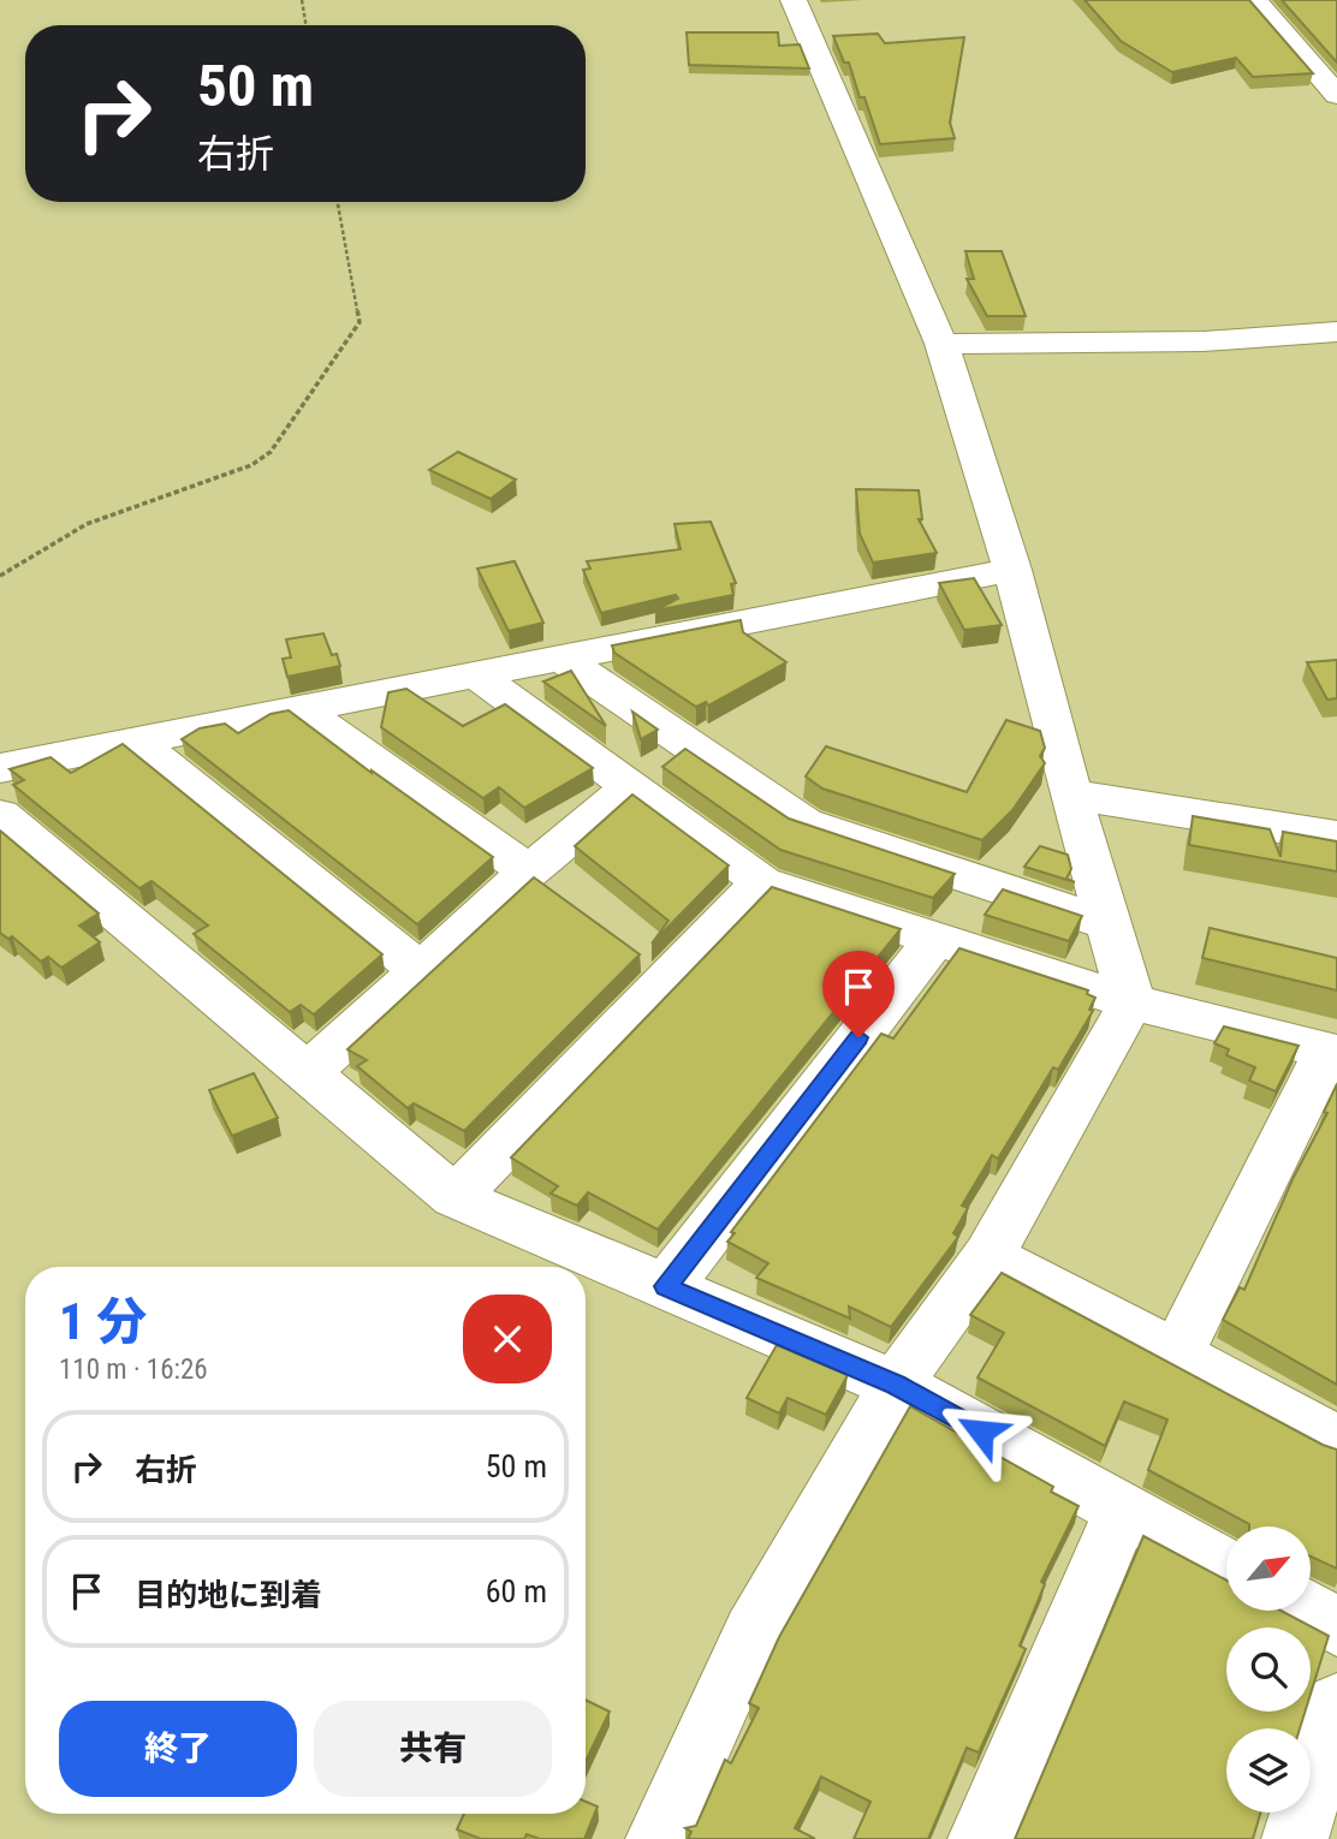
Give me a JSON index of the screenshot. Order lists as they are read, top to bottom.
{
  "north": "top right",
  "page": {
    "turn": ["50 m", "右折"],
    "heading": ["1 分", "110 m · 16:26"],
    "list": [
      {
        "name": "右折",
        "value": "50 m"
      },
      {
        "name": "目的地に到着",
        "value": "60 m"
      }
    ],
    "buttons": ["終了", "共有"]
  }
}
